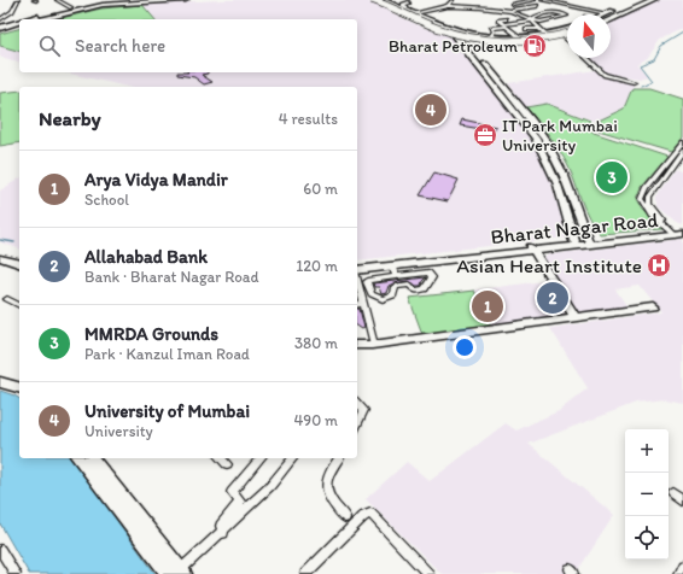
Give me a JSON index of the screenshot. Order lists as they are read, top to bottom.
{
  "streets": {
    "street": ["Bharat Nagar Road"]
  },
  "places": {
    "fuel station": ["Bharat Petroleum"],
    "office": ["IT Park Mumbai University"],
    "hospital": ["Asian Heart Institute"]
  },
  "north": "top",
  "page": {
    "search": "Search here",
    "heading": ["Nearby", "4 results"],
    "pins": [
      "4",
      "3",
      "2",
      "1"
    ],
    "list": [
      {
        "mark": "1",
        "name": "Arya Vidya Mandir",
        "note": "School",
        "value": "60 m"
      },
      {
        "mark": "2",
        "name": "Allahabad Bank",
        "note": "Bank · Bharat Nagar Road",
        "value": "120 m"
      },
      {
        "mark": "3",
        "name": "MMRDA Grounds",
        "note": "Park · Kanzul Iman Road",
        "value": "380 m"
      },
      {
        "mark": "4",
        "name": "University of Mumbai",
        "note": "University",
        "value": "490 m"
      }
    ],
    "map_buttons": ["+", "−"]
  }
}
